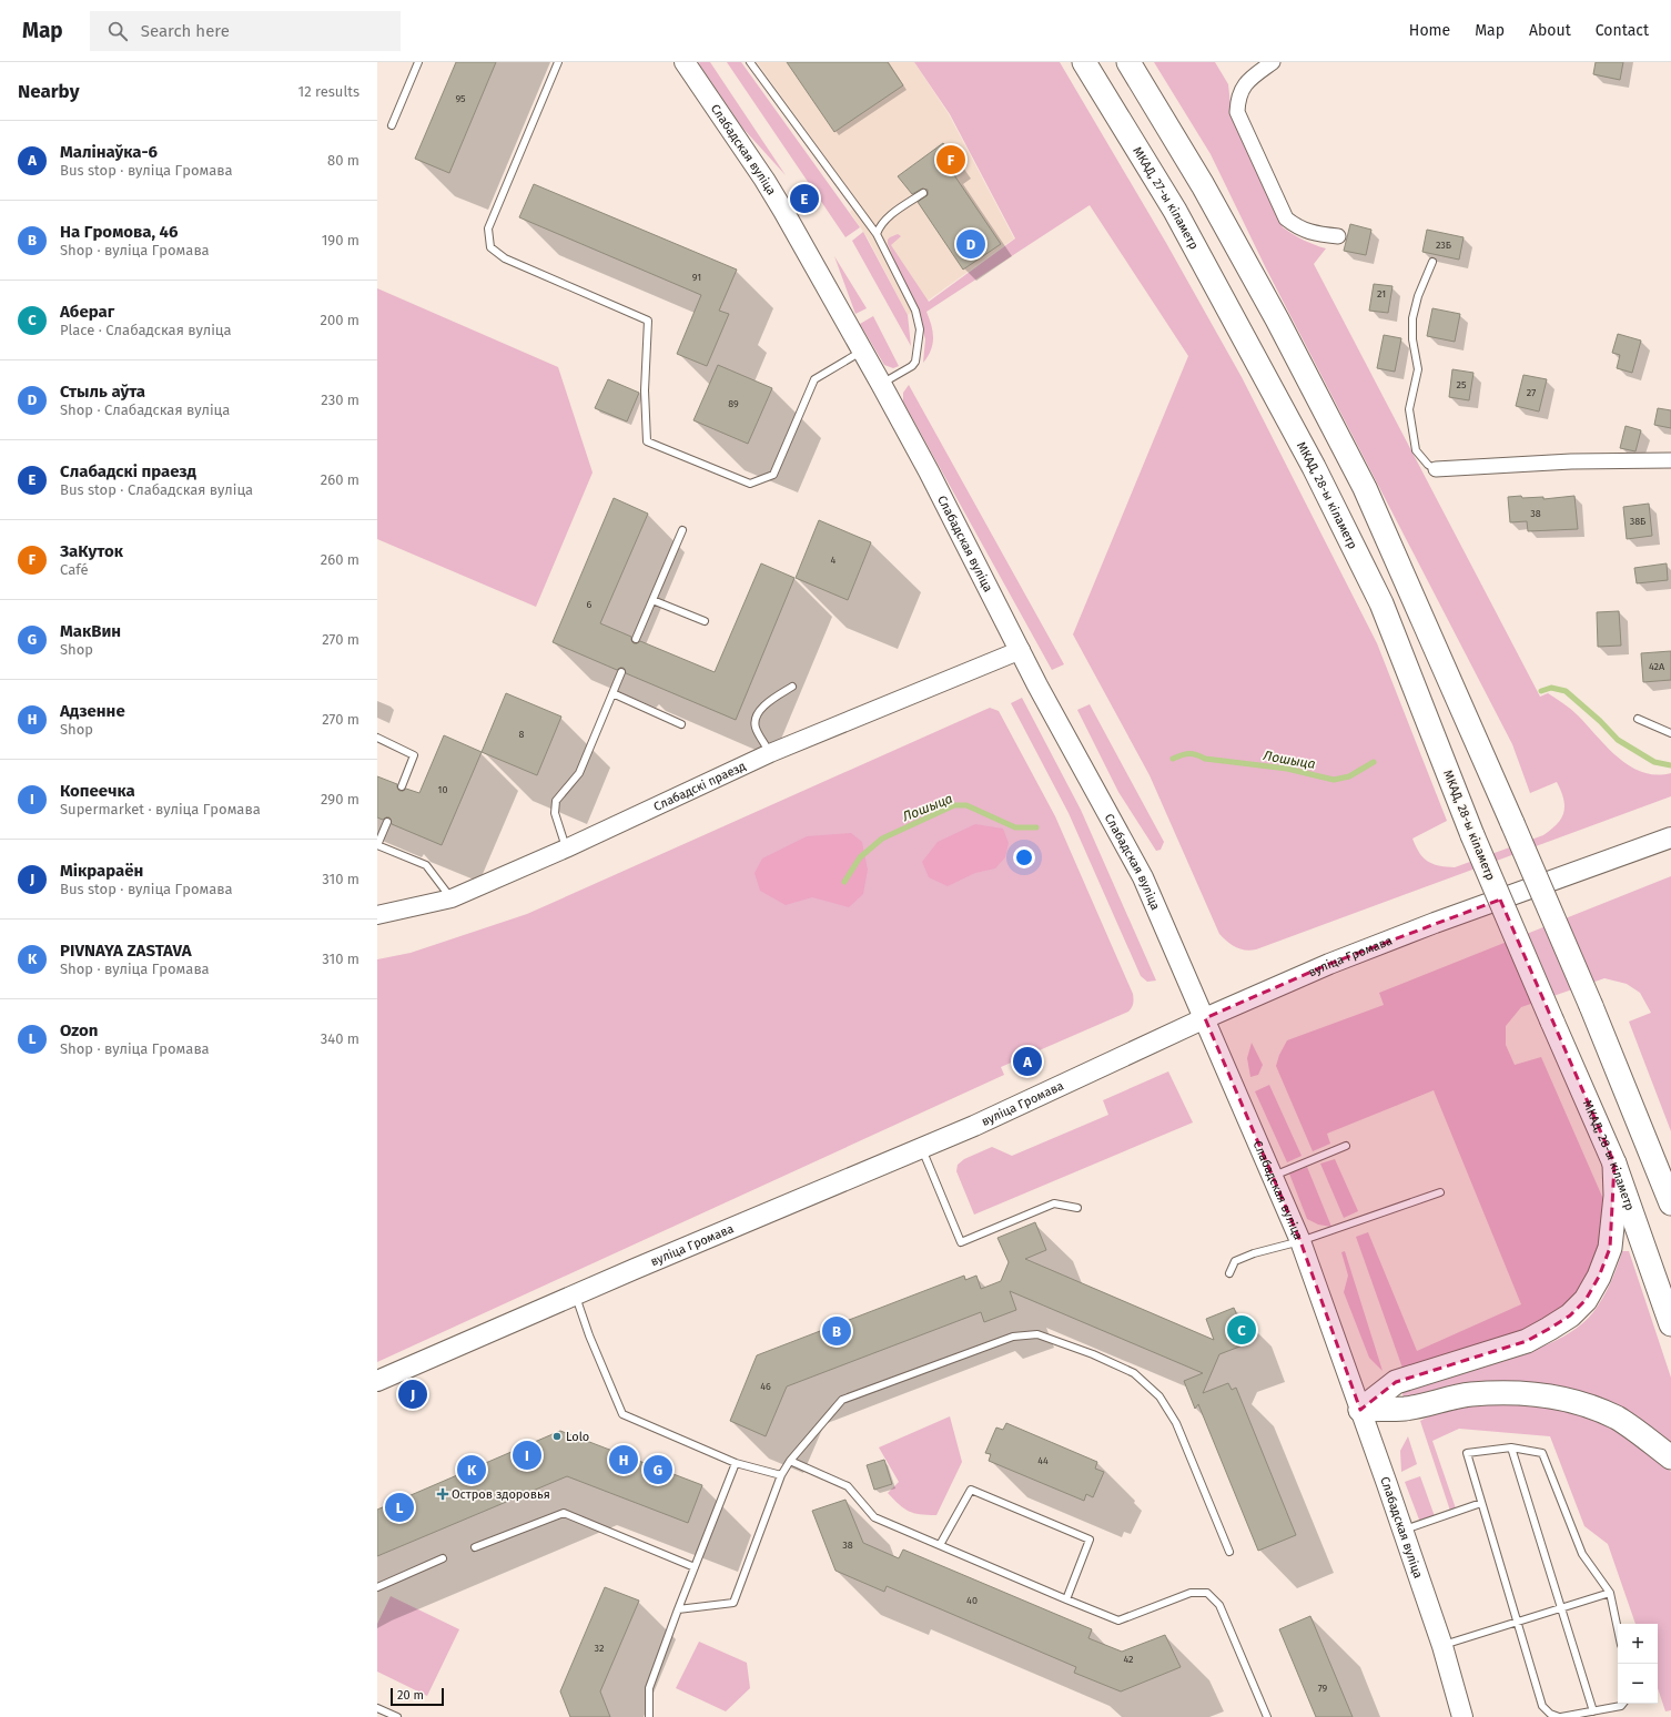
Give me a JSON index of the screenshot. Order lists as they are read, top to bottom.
{
  "streets": {
    "highway": ["МКАД, 27-ы кіламетр", "МКАД, 28-ы кіламетр"],
    "main road": ["Слабадская вуліца", "вуліца Громава"],
    "street": ["Слабадскі праезд"]
  },
  "crossings": [
    ["Слабадская вуліца", "Слабадскі праезд"],
    ["Слабадская вуліца", "вуліца Громава"],
    ["МКАД, 27-ы кіламетр", "МКАД, 28-ы кіламетр"]
  ],
  "water": ["Лошыца"],
  "places": {
    "other": ["Lolo"],
    "health": ["Остров здоровья"]
  },
  "house_numbers": [
    "95",
    "23Б",
    "91",
    "21",
    "25",
    "27",
    "89",
    "38",
    "38Б",
    "4",
    "6",
    "42А",
    "8",
    "10",
    "46",
    "44",
    "38",
    "40",
    "32",
    "42",
    "79"
  ],
  "scale_bar": "20 m",
  "page": {
    "header": "Map",
    "search": "Search here",
    "nav": [
      "Home",
      "Map",
      "About",
      "Contact"
    ],
    "heading": ["Nearby", "12 results"],
    "list": [
      {
        "mark": "A",
        "name": "Малінаўка-6",
        "note": "Bus stop · вуліца Громава",
        "value": "80 m"
      },
      {
        "mark": "B",
        "name": "На Громова, 46",
        "note": "Shop · вуліца Громава",
        "value": "190 m"
      },
      {
        "mark": "C",
        "name": "Абераг",
        "note": "Place · Слабадская вуліца",
        "value": "200 m"
      },
      {
        "mark": "D",
        "name": "Стыль аўта",
        "note": "Shop · Слабадская вуліца",
        "value": "230 m"
      },
      {
        "mark": "E",
        "name": "Слабадскі праезд",
        "note": "Bus stop · Слабадская вуліца",
        "value": "260 m"
      },
      {
        "mark": "F",
        "name": "ЗаКуток",
        "note": "Café",
        "value": "260 m"
      },
      {
        "mark": "G",
        "name": "МакВин",
        "note": "Shop",
        "value": "270 m"
      },
      {
        "mark": "H",
        "name": "Адзенне",
        "note": "Shop",
        "value": "270 m"
      },
      {
        "mark": "I",
        "name": "Копеечка",
        "note": "Supermarket · вуліца Громава",
        "value": "290 m"
      },
      {
        "mark": "J",
        "name": "Мікрараён",
        "note": "Bus stop · вуліца Громава",
        "value": "310 m"
      },
      {
        "mark": "K",
        "name": "PIVNAYA ZASTAVA",
        "note": "Shop · вуліца Громава",
        "value": "310 m"
      },
      {
        "mark": "L",
        "name": "Ozon",
        "note": "Shop · вуліца Громава",
        "value": "340 m"
      }
    ],
    "pins": [
      "F",
      "E",
      "D",
      "A",
      "C",
      "B",
      "J",
      "I",
      "H",
      "G",
      "K",
      "L"
    ],
    "map_buttons": ["+", "−"],
    "scale": "20 m"
  }
}
